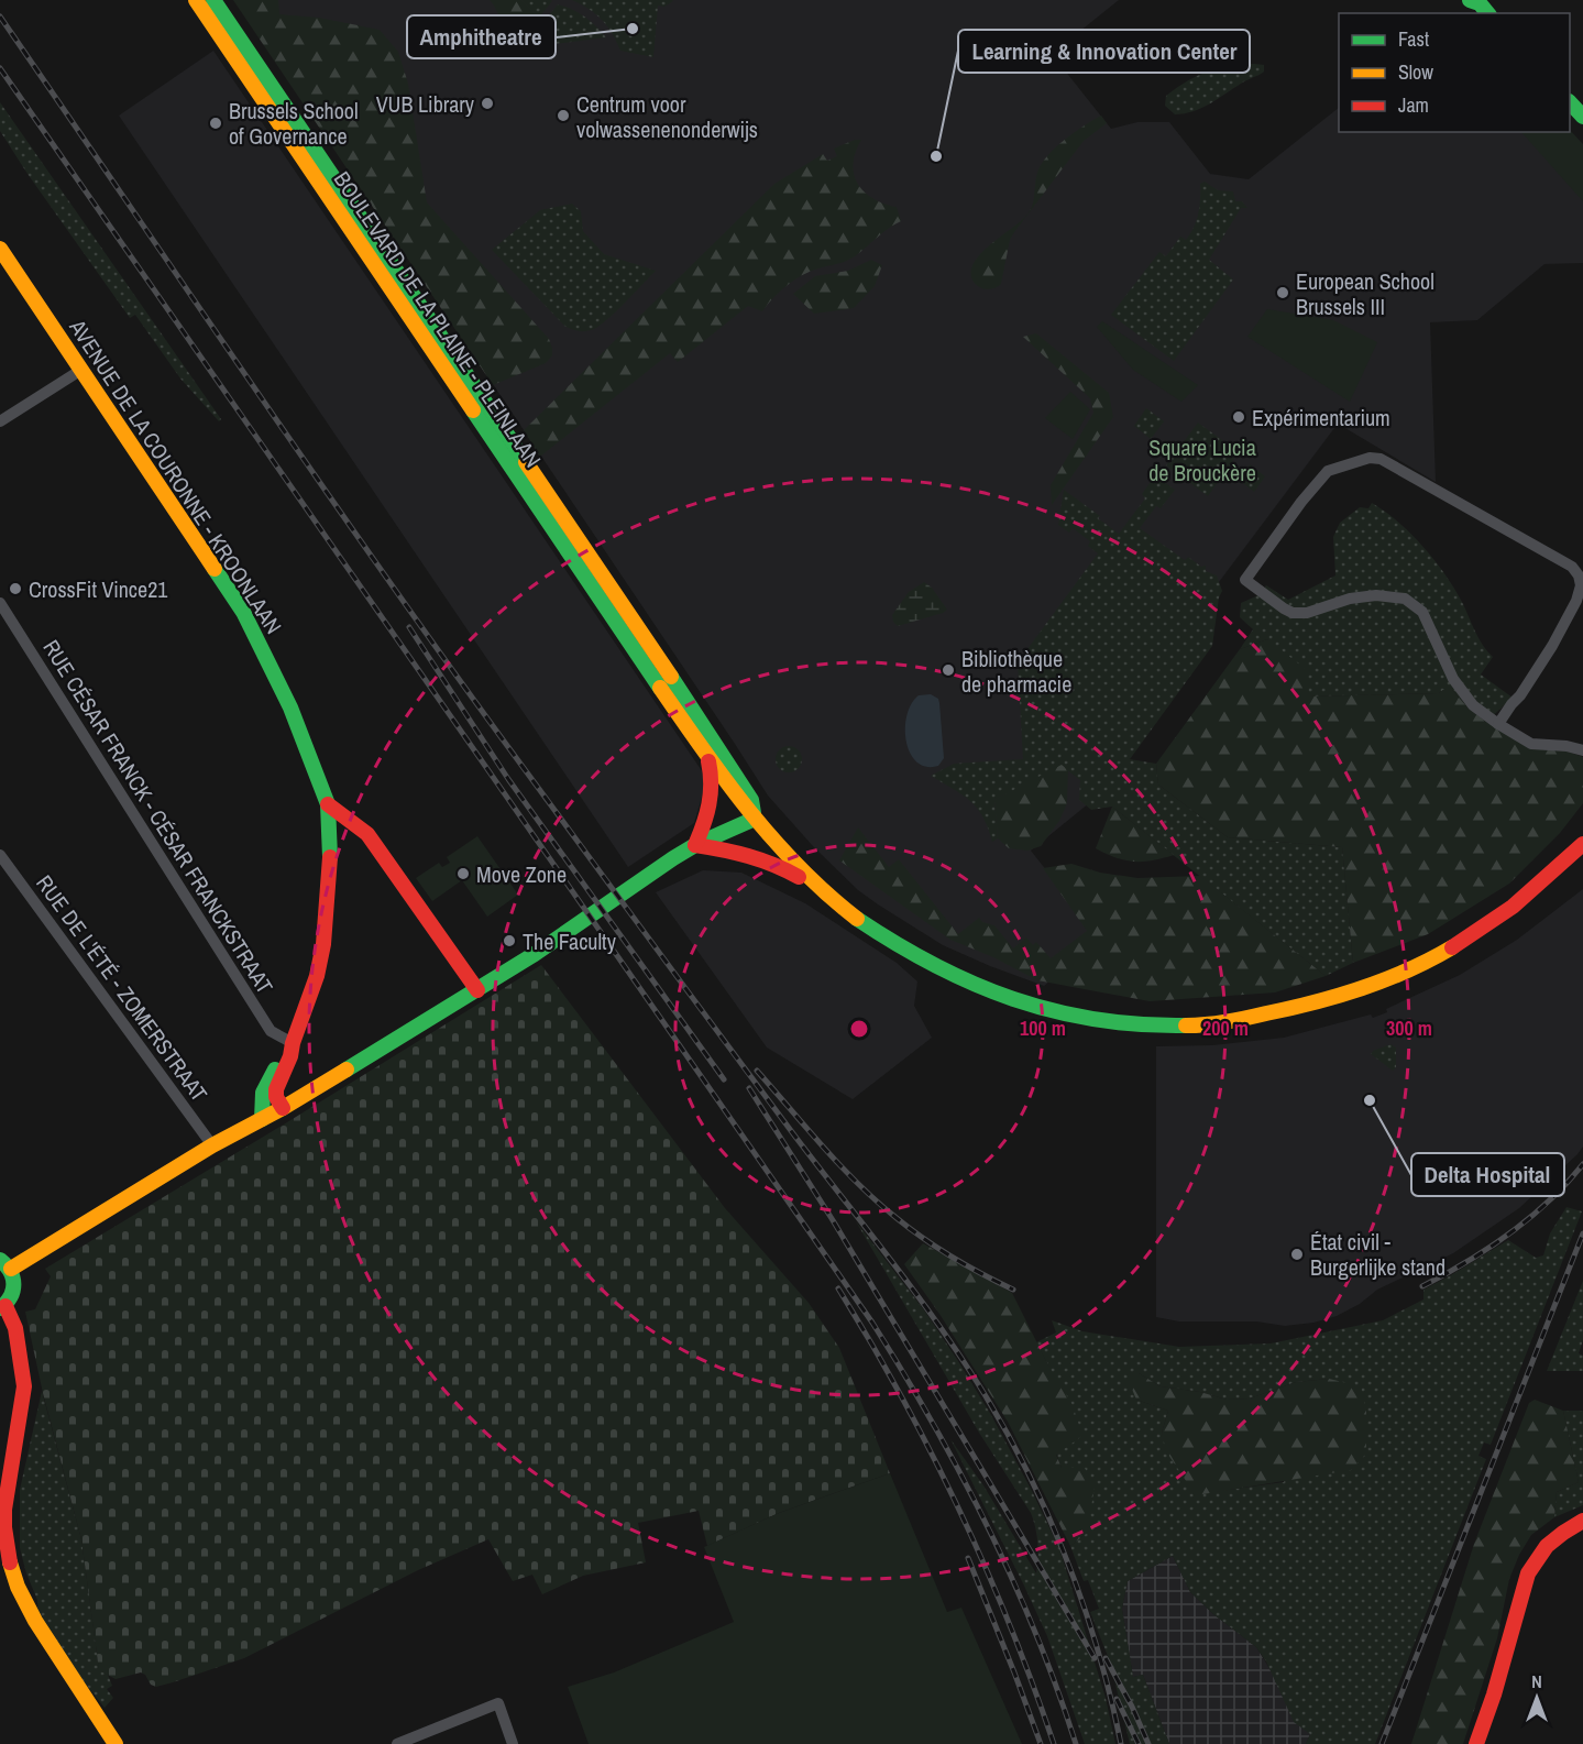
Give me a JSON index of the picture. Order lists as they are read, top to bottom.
{
  "streets": {
    "street": [
      "BOULEVARD DE LA PLAINE - PLEINLAAN",
      "AVENUE DE LA COURONNE - KROONLAAN",
      "RUE CÉSAR FRANCK - CÉSAR FRANCKSTRAAT",
      "RUE DE L'ÉTÉ - ZOMERSTRAAT"
    ]
  },
  "crossings": [
    ["AVENUE DE LA COURONNE - KROONLAAN", "RUE CÉSAR FRANCK - CÉSAR FRANCKSTRAAT"]
  ],
  "parks": ["Square Lucia de Brouckère"],
  "places": [
    "Amphitheatre",
    "VUB Library",
    "Centrum voor volwassenenonderwijs",
    "Brussels School of Governance",
    "Learning & Innovation Center",
    "European School Brussels III",
    "Expérimentarium",
    "CrossFit Vince21",
    "Bibliothèque de pharmacie",
    "Move Zone",
    "The Faculty",
    "Delta Hospital",
    "État civil - Burgerlijke stand"
  ],
  "legend": ["Fast", "Slow", "Jam"],
  "north": "top",
  "rings": ["100 m", "200 m", "300 m"]
}
